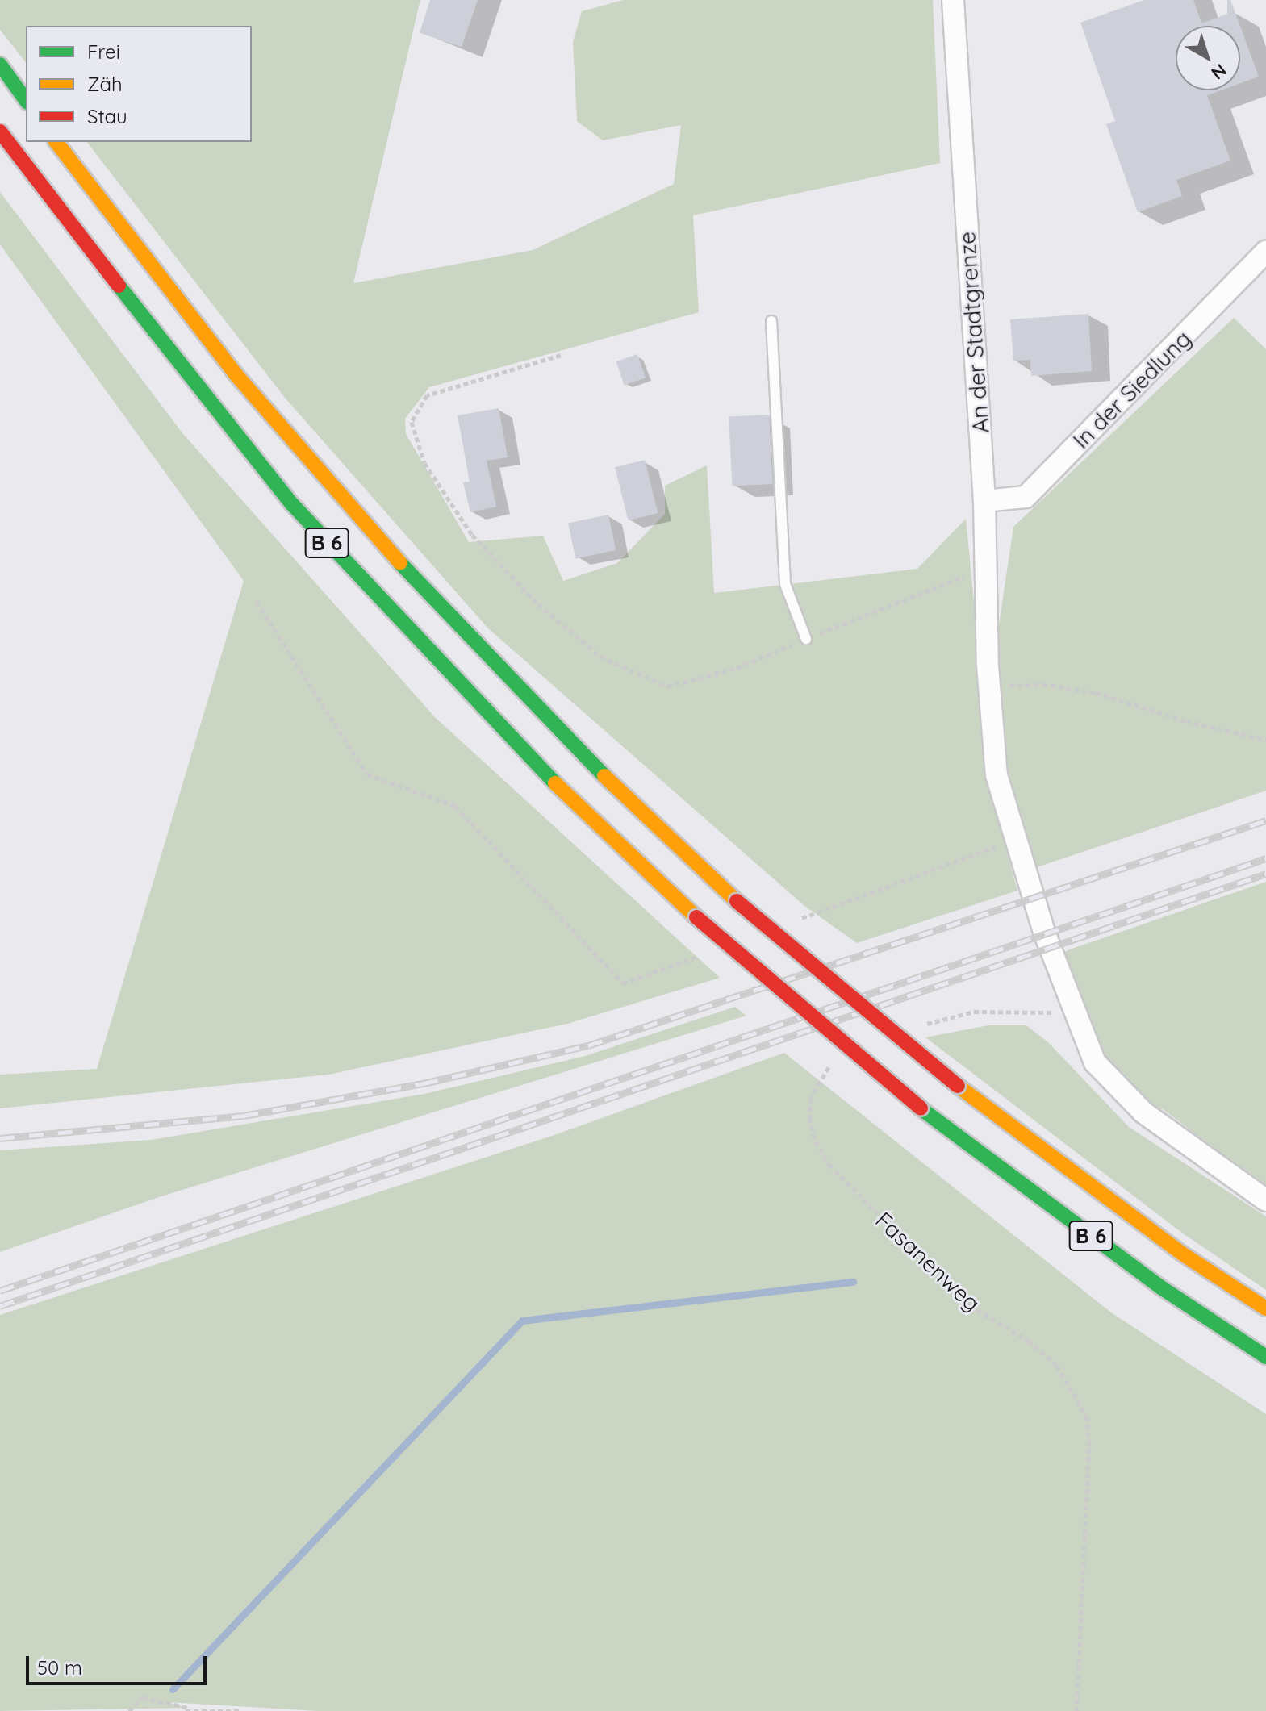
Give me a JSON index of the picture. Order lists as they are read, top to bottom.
{
  "streets": {
    "highway": ["B 6"],
    "street": ["An der Stadtgrenze", "In der Siedlung"],
    "path": ["Fasanenweg"]
  },
  "crossings": [
    ["An der Stadtgrenze", "In der Siedlung"]
  ],
  "legend": ["Frei", "Zäh", "Stau"],
  "scale_bar": "50 m",
  "north": "bottom right"
}
